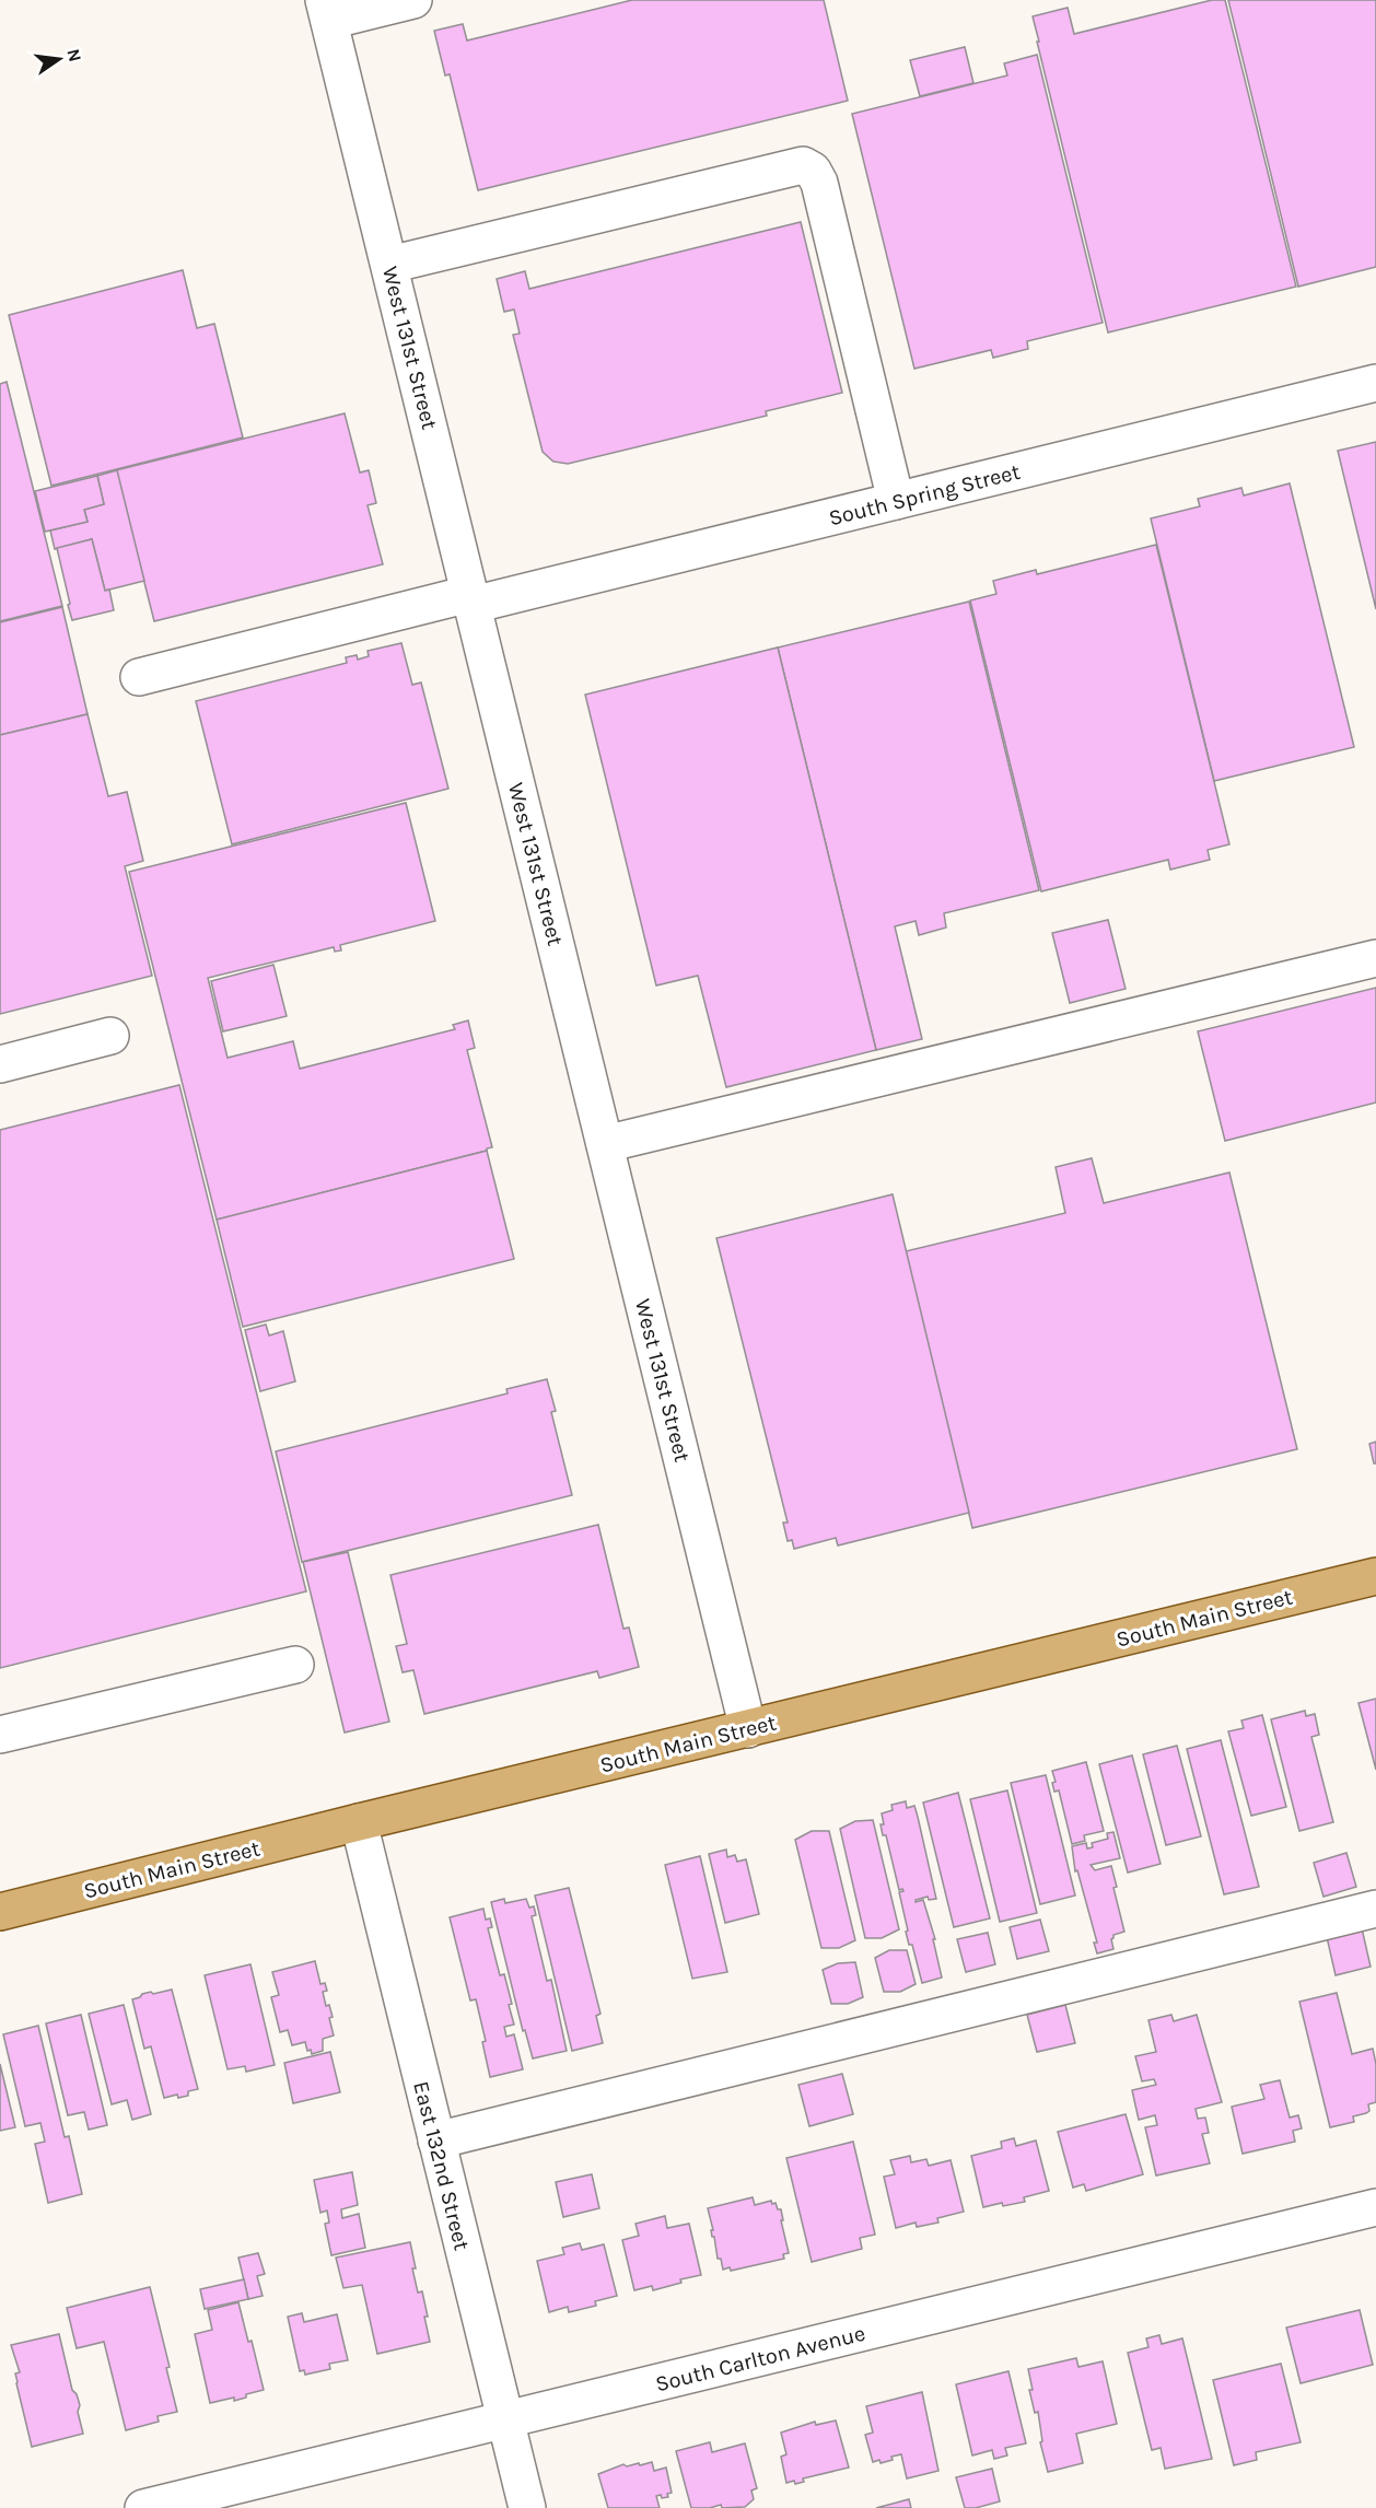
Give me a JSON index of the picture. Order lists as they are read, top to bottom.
{
  "streets": {
    "main road": ["South Main Street"],
    "street": [
      "West 131st Street",
      "South Spring Street",
      "East 132nd Street",
      "South Carlton Avenue"
    ]
  },
  "crossings": [
    ["West 131st Street", "South Spring Street"],
    ["West 131st Street", "South Main Street"],
    ["South Main Street", "East 132nd Street"],
    ["East 132nd Street", "South Carlton Avenue"]
  ],
  "north": "right"
}
